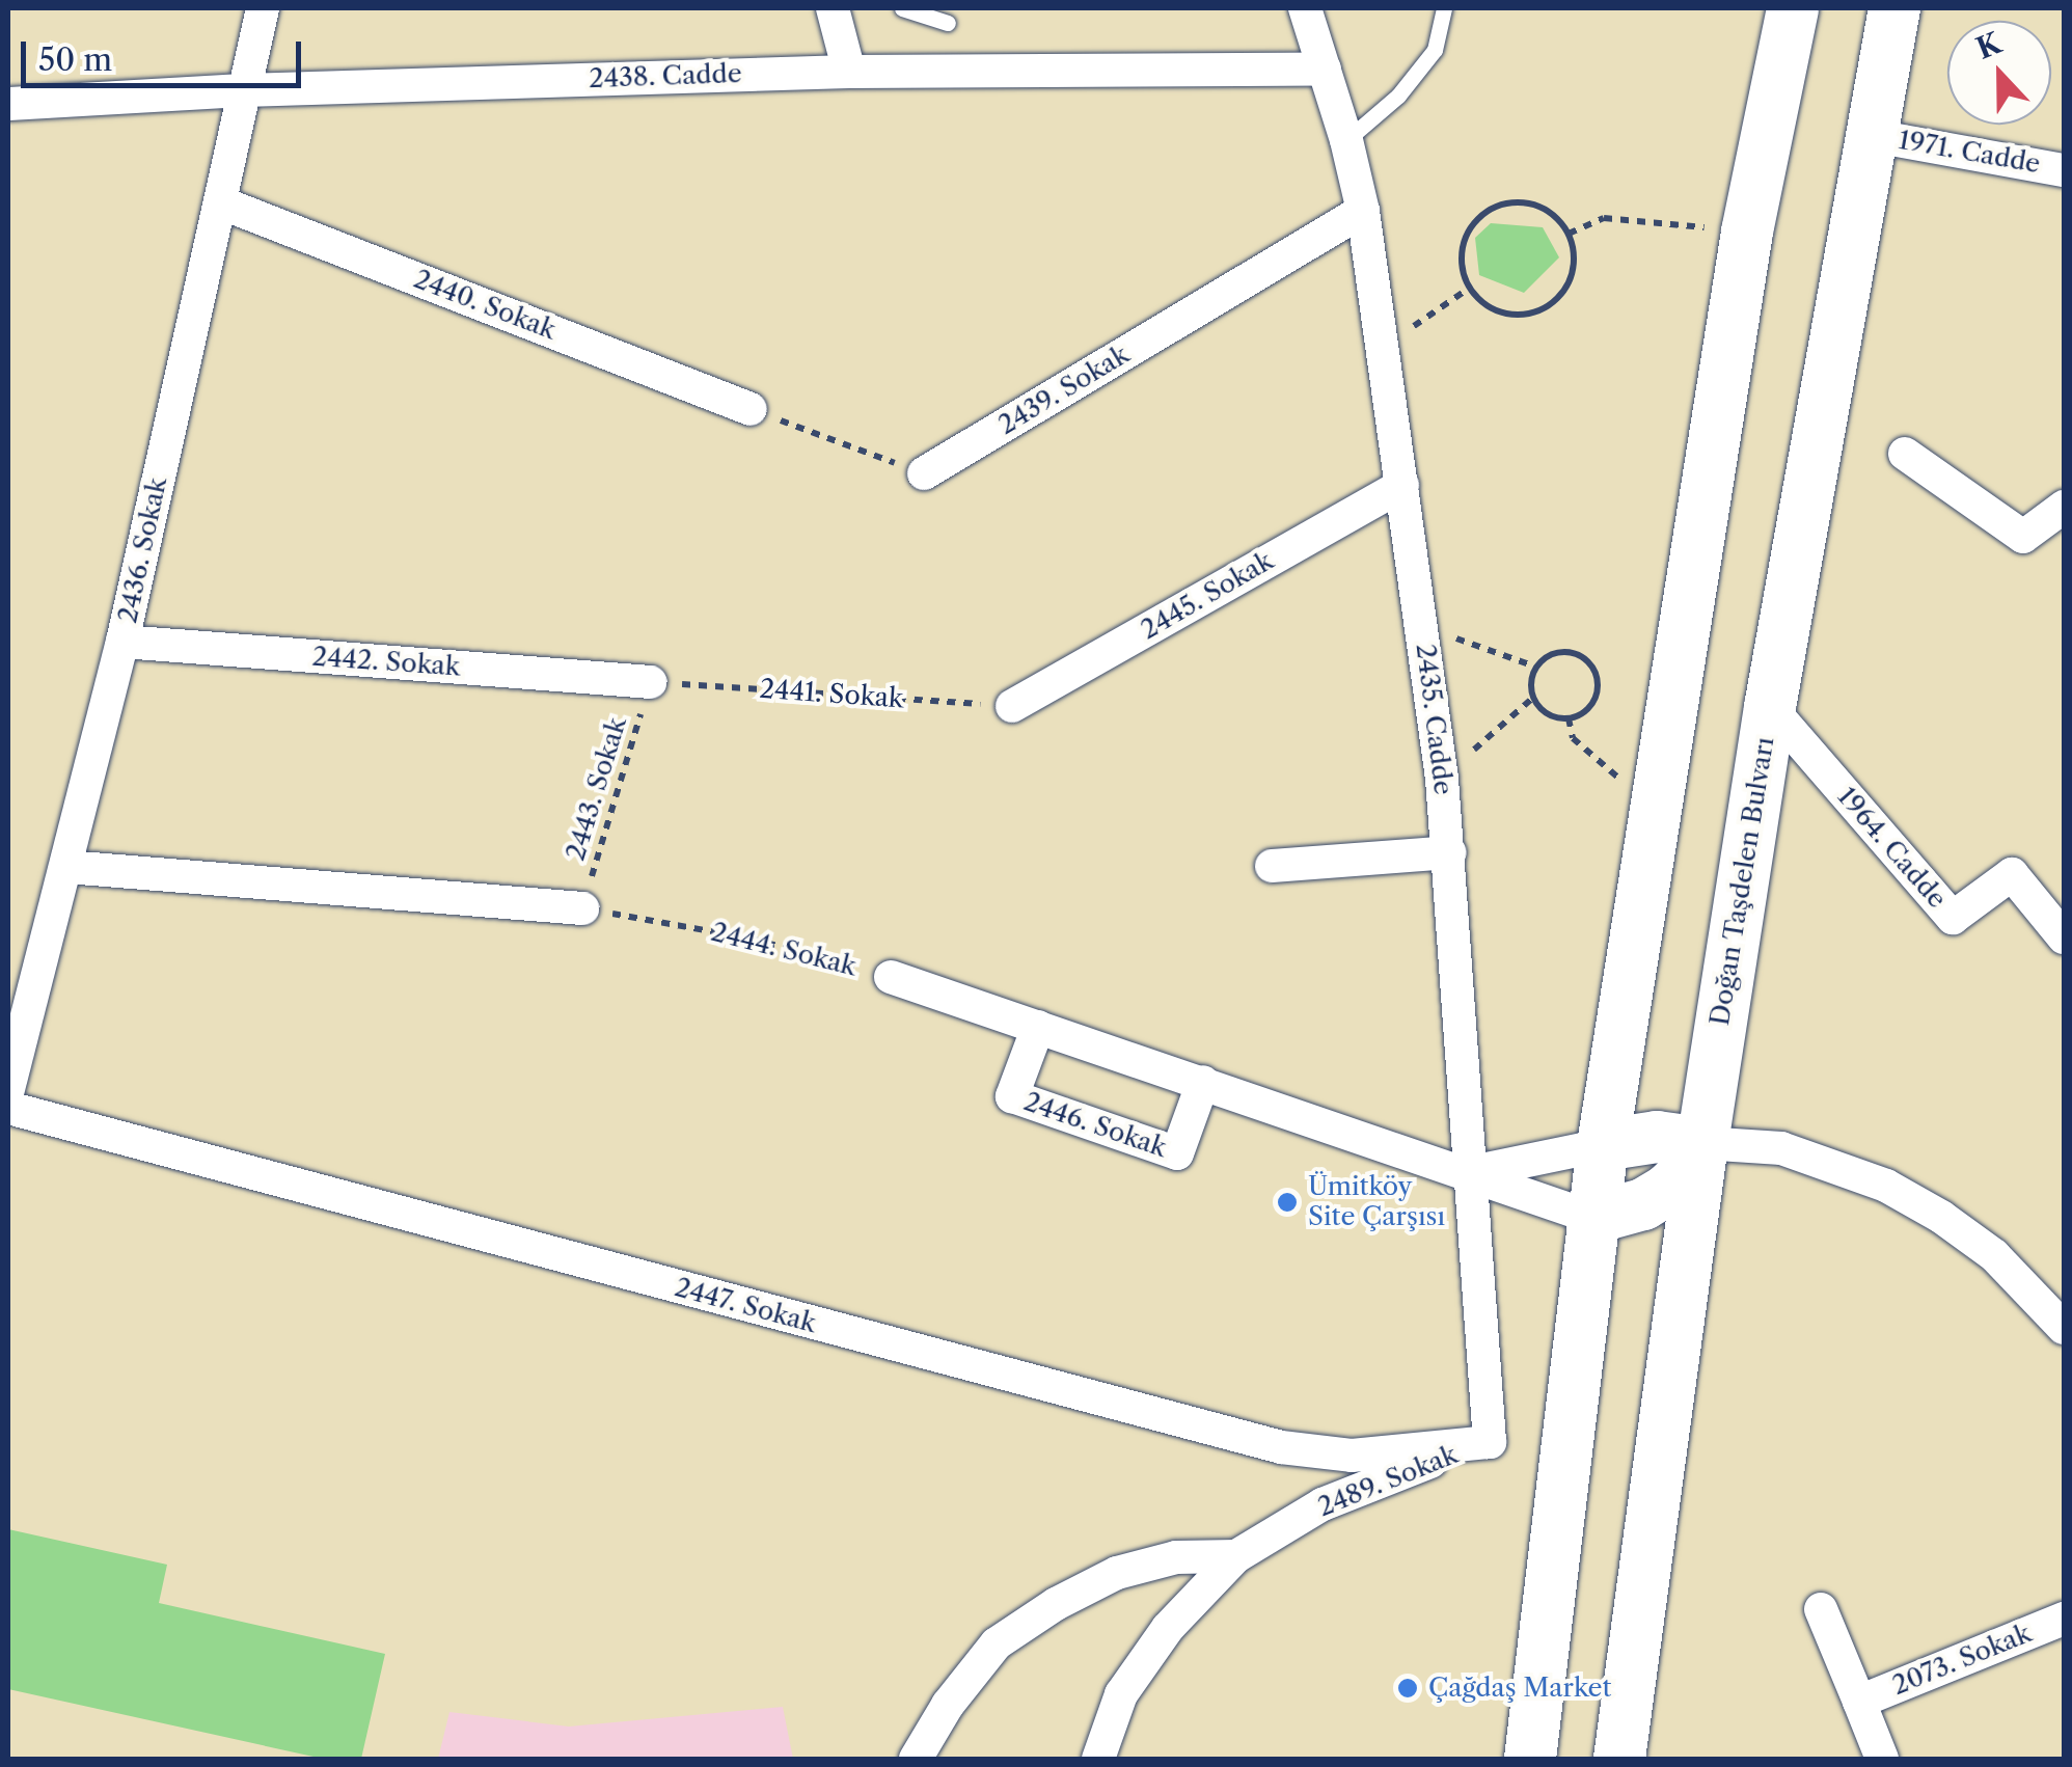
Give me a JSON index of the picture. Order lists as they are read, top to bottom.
{
  "streets": {
    "main road": ["Doğan Taşdelen Bulvarı"],
    "street": [
      "2438. Cadde",
      "1971. Cadde",
      "2440. Sokak",
      "2439. Sokak",
      "2436. Sokak",
      "2445. Sokak",
      "2442. Sokak",
      "2435. Cadde",
      "1964. Cadde",
      "2444. Sokak",
      "2446. Sokak",
      "2447. Sokak",
      "2489. Sokak",
      "2073. Sokak"
    ],
    "path": ["2441. Sokak", "2443. Sokak"]
  },
  "crossings": [
    ["2438. Cadde", "2436. Sokak"],
    ["2438. Cadde", "2435. Cadde"],
    ["1971. Cadde", "Doğan Taşdelen Bulvarı"],
    ["2440. Sokak", "2436. Sokak"],
    ["2439. Sokak", "2435. Cadde"],
    ["2436. Sokak", "2442. Sokak"],
    ["2445. Sokak", "2441. Sokak"],
    ["2445. Sokak", "2435. Cadde"],
    ["2442. Sokak", "2441. Sokak"],
    ["2442. Sokak", "2443. Sokak"],
    ["2441. Sokak", "2443. Sokak"],
    ["2435. Cadde", "2444. Sokak"],
    ["2435. Cadde", "2447. Sokak"],
    ["2435. Cadde", "2489. Sokak"],
    ["2443. Sokak", "2444. Sokak"],
    ["1964. Cadde", "Doğan Taşdelen Bulvarı"],
    ["2444. Sokak", "2446. Sokak"],
    ["2447. Sokak", "2489. Sokak"]
  ],
  "places": ["Ümitköy Site Çarşısı", "Çağdaş Market"],
  "scale_bar": "50 m",
  "north": "top"
}
